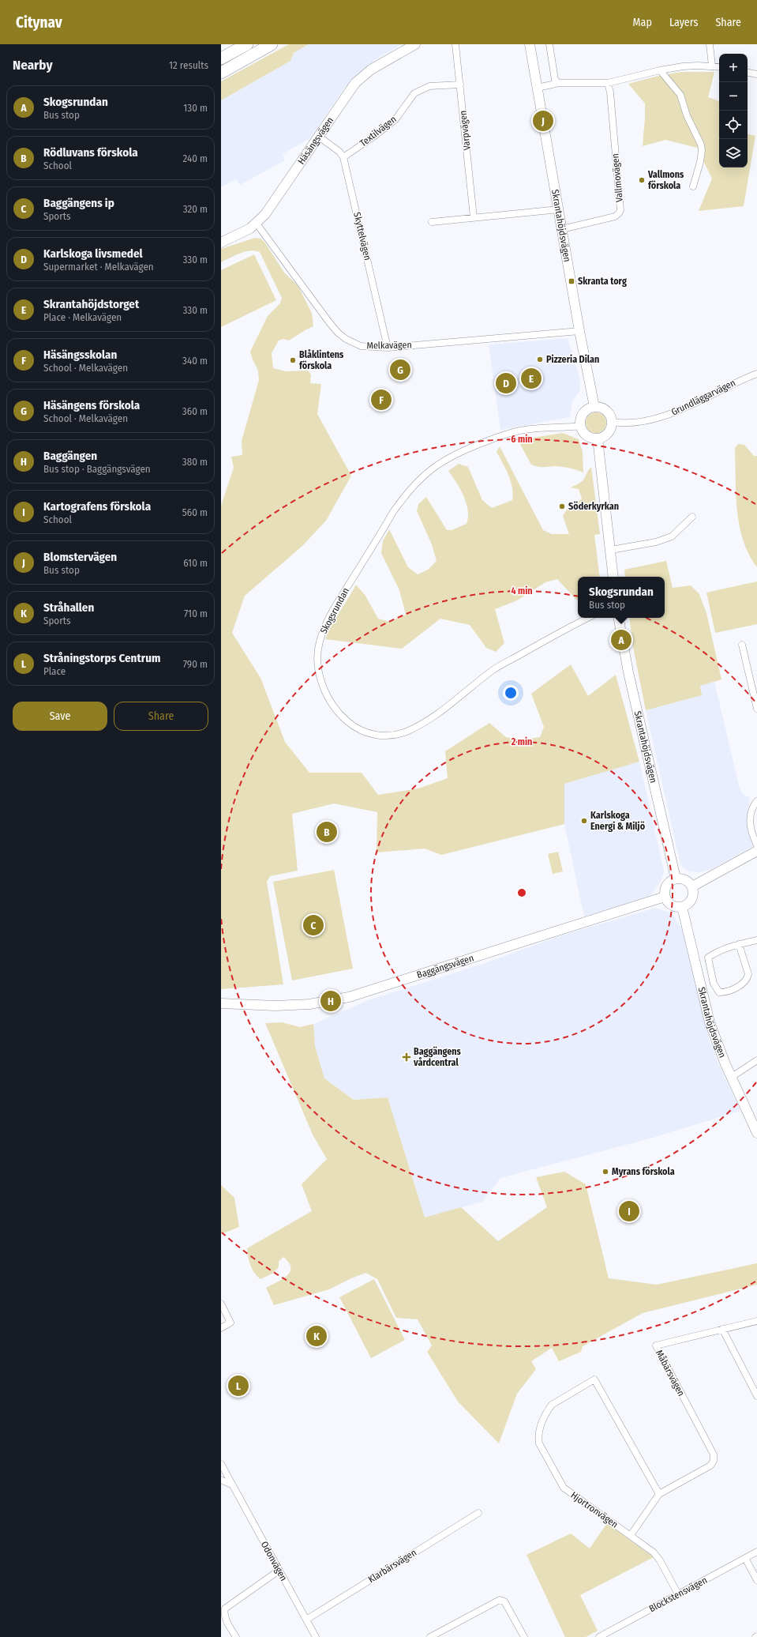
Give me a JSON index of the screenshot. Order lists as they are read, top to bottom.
{
  "streets": {
    "street": [
      "Varpvägen",
      "Textilvägen",
      "Häsängsvägen",
      "Vallmovägen",
      "Skrantahöjdsvägen",
      "Skyttelvägen",
      "Melkavägen",
      "Grundläggarvägen",
      "Skogsrundan",
      "Baggängsvägen",
      "Måbärsvägen",
      "Hjortronvägen",
      "Odonvägen",
      "Klarbärsvägen",
      "Blockstensvägen"
    ]
  },
  "crossings": [
    ["Varpvägen", "Textilvägen"],
    ["Textilvägen", "Skyttelvägen"],
    ["Häsängsvägen", "Melkavägen"],
    ["Vallmovägen", "Skrantahöjdsvägen"],
    ["Skrantahöjdsvägen", "Melkavägen"],
    ["Skrantahöjdsvägen", "Grundläggarvägen"],
    ["Skrantahöjdsvägen", "Skogsrundan"],
    ["Skrantahöjdsvägen", "Baggängsvägen"],
    ["Skyttelvägen", "Melkavägen"],
    ["Grundläggarvägen", "Skogsrundan"],
    ["Måbärsvägen", "Hjortronvägen"],
    ["Hjortronvägen", "Blockstensvägen"],
    ["Odonvägen", "Klarbärsvägen"]
  ],
  "places": {
    "other": [
      "Vallmons förskola",
      "Pizzeria Dilan",
      "Blåklintens förskola",
      "Söderkyrkan",
      "Karlskoga Energi & Miljö",
      "Myrans förskola"
    ],
    "transit": ["Skranta torg"],
    "health": ["Baggängens vårdcentral"]
  },
  "page": {
    "header": "Citynav",
    "nav": ["Map", "Layers", "Share"],
    "heading": ["Nearby", "12 results"],
    "map_buttons": ["+", "−"],
    "list": [
      {
        "mark": "A",
        "name": "Skogsrundan",
        "note": "Bus stop",
        "value": "130 m"
      },
      {
        "mark": "B",
        "name": "Rödluvans förskola",
        "note": "School",
        "value": "240 m"
      },
      {
        "mark": "C",
        "name": "Baggängens ip",
        "note": "Sports",
        "value": "320 m"
      },
      {
        "mark": "D",
        "name": "Karlskoga livsmedel",
        "note": "Supermarket · Melkavägen",
        "value": "330 m"
      },
      {
        "mark": "E",
        "name": "Skrantahöjdstorget",
        "note": "Place · Melkavägen",
        "value": "330 m"
      },
      {
        "mark": "F",
        "name": "Häsängsskolan",
        "note": "School · Melkavägen",
        "value": "340 m"
      },
      {
        "mark": "G",
        "name": "Häsängens förskola",
        "note": "School · Melkavägen",
        "value": "360 m"
      },
      {
        "mark": "H",
        "name": "Baggängen",
        "note": "Bus stop · Baggängsvägen",
        "value": "380 m"
      },
      {
        "mark": "I",
        "name": "Kartografens förskola",
        "note": "School",
        "value": "560 m"
      },
      {
        "mark": "J",
        "name": "Blomstervägen",
        "note": "Bus stop",
        "value": "610 m"
      },
      {
        "mark": "K",
        "name": "Stråhallen",
        "note": "Sports",
        "value": "710 m"
      },
      {
        "mark": "L",
        "name": "Stråningstorps Centrum",
        "note": "Place",
        "value": "790 m"
      }
    ],
    "pins": [
      "J",
      "G",
      "E",
      "D",
      "F",
      "A",
      "B",
      "C",
      "H",
      "I",
      "K",
      "L"
    ],
    "popup": ["Skogsrundan", "Bus stop"],
    "buttons": ["Save", "Share"]
  },
  "rings": ["6 min", "4 min", "2 min"]
}
